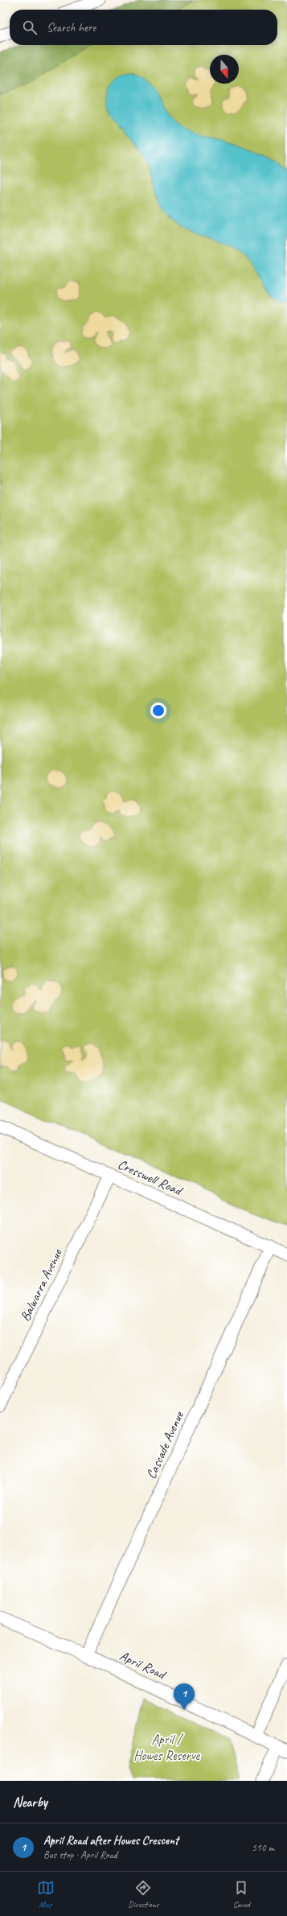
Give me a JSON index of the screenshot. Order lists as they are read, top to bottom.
{
  "streets": {
    "street": [
      "Cresswell Road",
      "Balwarra Avenue",
      "Cascade Avenue",
      "April Road"
    ]
  },
  "crossings": [
    ["Cresswell Road", "Balwarra Avenue"],
    ["Cresswell Road", "Cascade Avenue"],
    ["Cascade Avenue", "April Road"]
  ],
  "parks": ["April / Howes Reserve"],
  "north": "bottom",
  "page": {
    "search": "Search here",
    "pins": "1",
    "heading": "Nearby",
    "list": [
      {
        "mark": "1",
        "name": "April Road after Howes Crescent",
        "note": "Bus stop · April Road",
        "value": "510 m"
      }
    ],
    "nav": ["Map", "Directions", "Saved"]
  }
}
